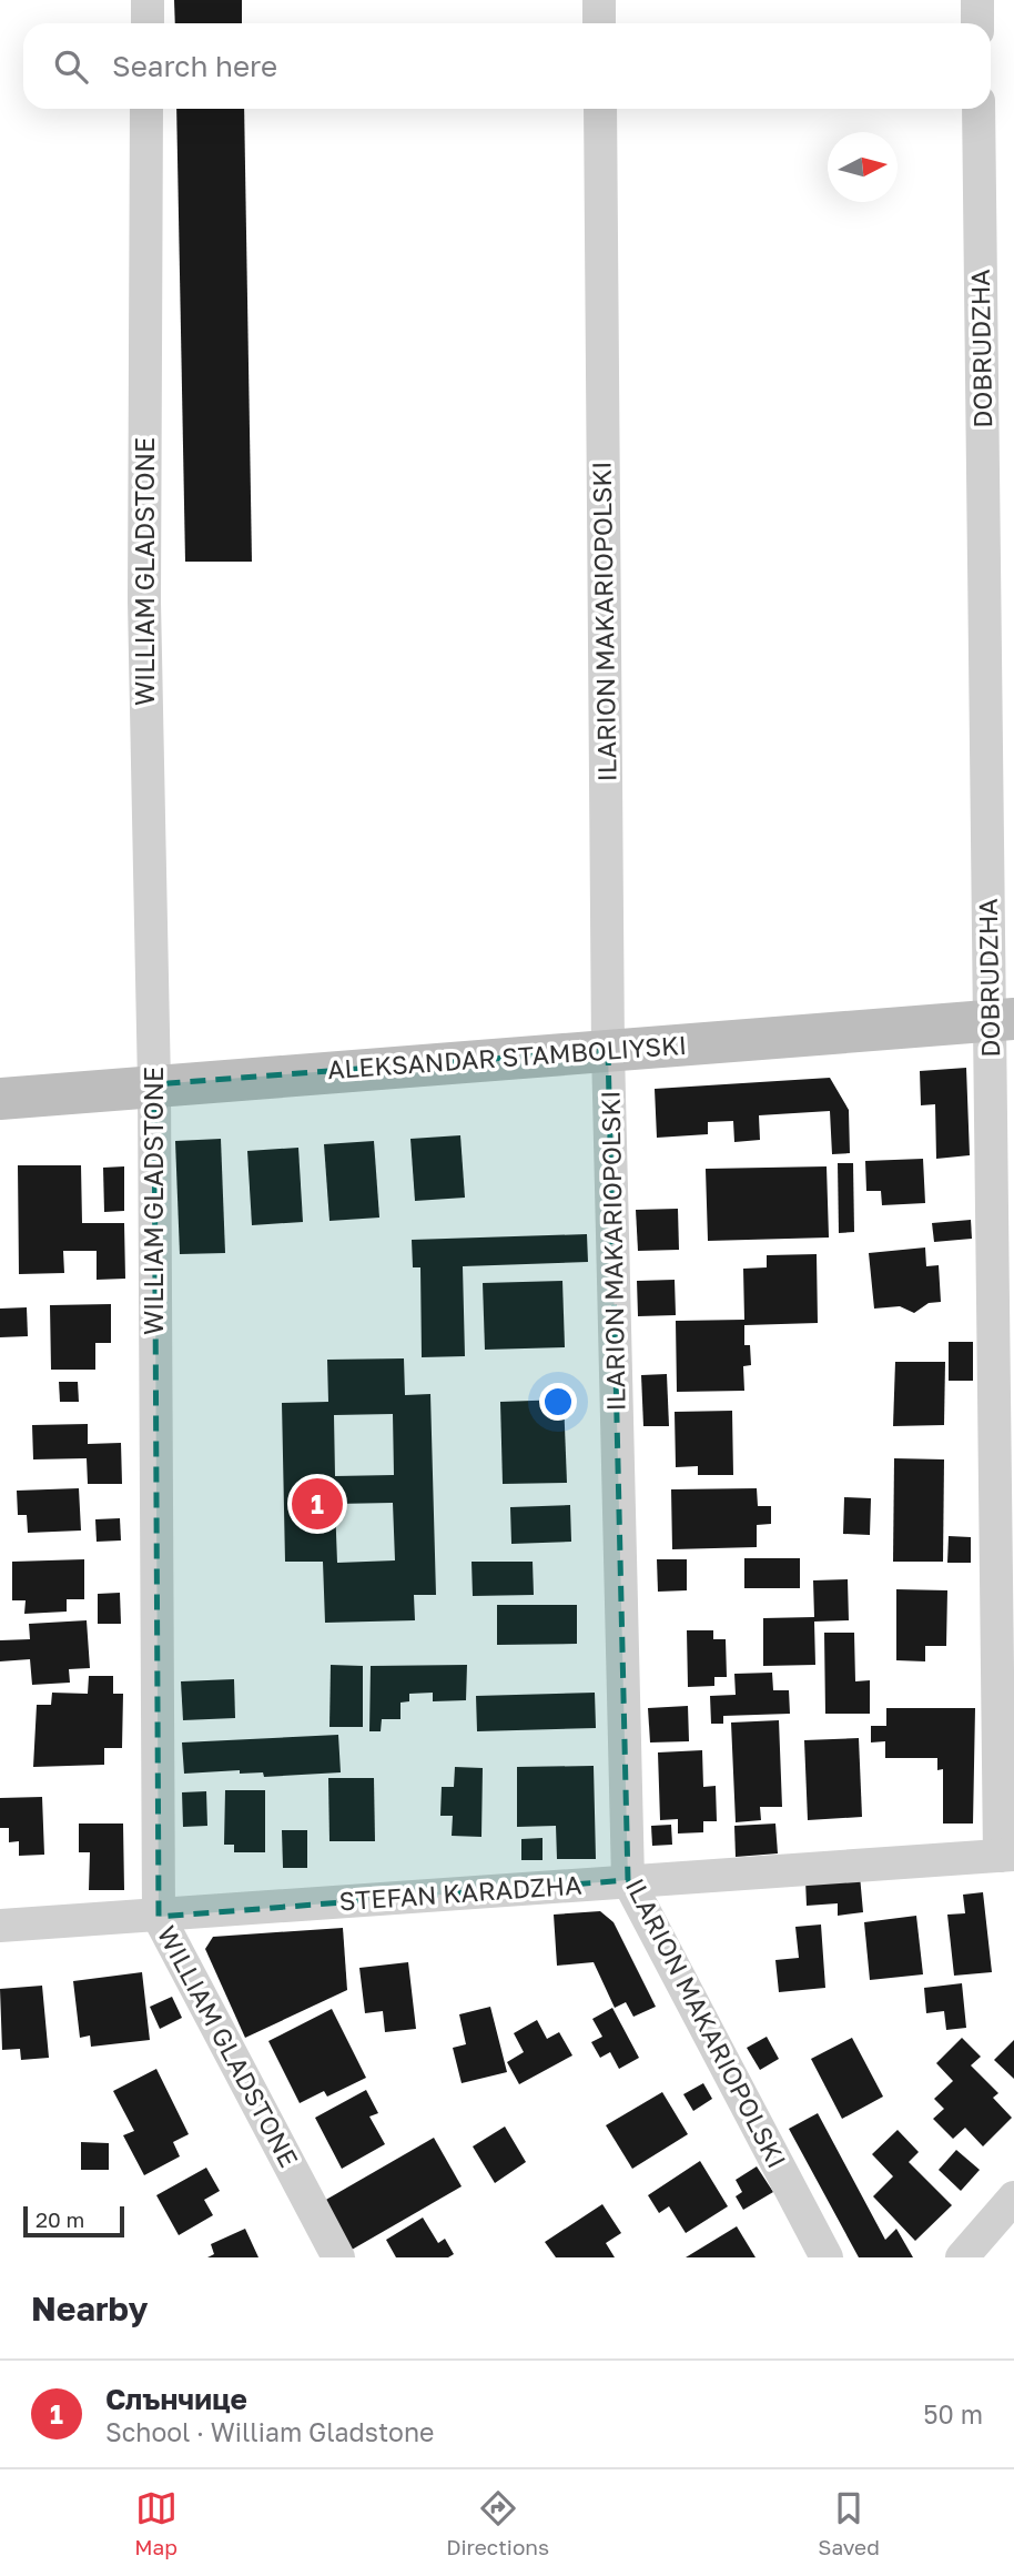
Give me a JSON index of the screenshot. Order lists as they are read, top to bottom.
{
  "streets": {
    "main road": ["ALEKSANDAR STAMBOLIYSKI"],
    "street": [
      "DOBRUDZHA",
      "WILLIAM GLADSTONE",
      "ILARION MAKARIOPOLSKI",
      "STEFAN KARADZHA"
    ]
  },
  "crossings": [
    ["DOBRUDZHA", "ALEKSANDAR STAMBOLIYSKI"],
    ["DOBRUDZHA", "STEFAN KARADZHA"],
    ["WILLIAM GLADSTONE", "ALEKSANDAR STAMBOLIYSKI"],
    ["WILLIAM GLADSTONE", "STEFAN KARADZHA"],
    ["ILARION MAKARIOPOLSKI", "ALEKSANDAR STAMBOLIYSKI"],
    ["ILARION MAKARIOPOLSKI", "STEFAN KARADZHA"]
  ],
  "scale_bar": "20 m",
  "north": "right",
  "page": {
    "search": "Search here",
    "pins": "1",
    "scale": "20 m",
    "heading": "Nearby",
    "list": [
      {
        "mark": "1",
        "name": "Слънчице",
        "note": "School · William Gladstone",
        "value": "50 m"
      }
    ],
    "nav": ["Map", "Directions", "Saved"]
  }
}
